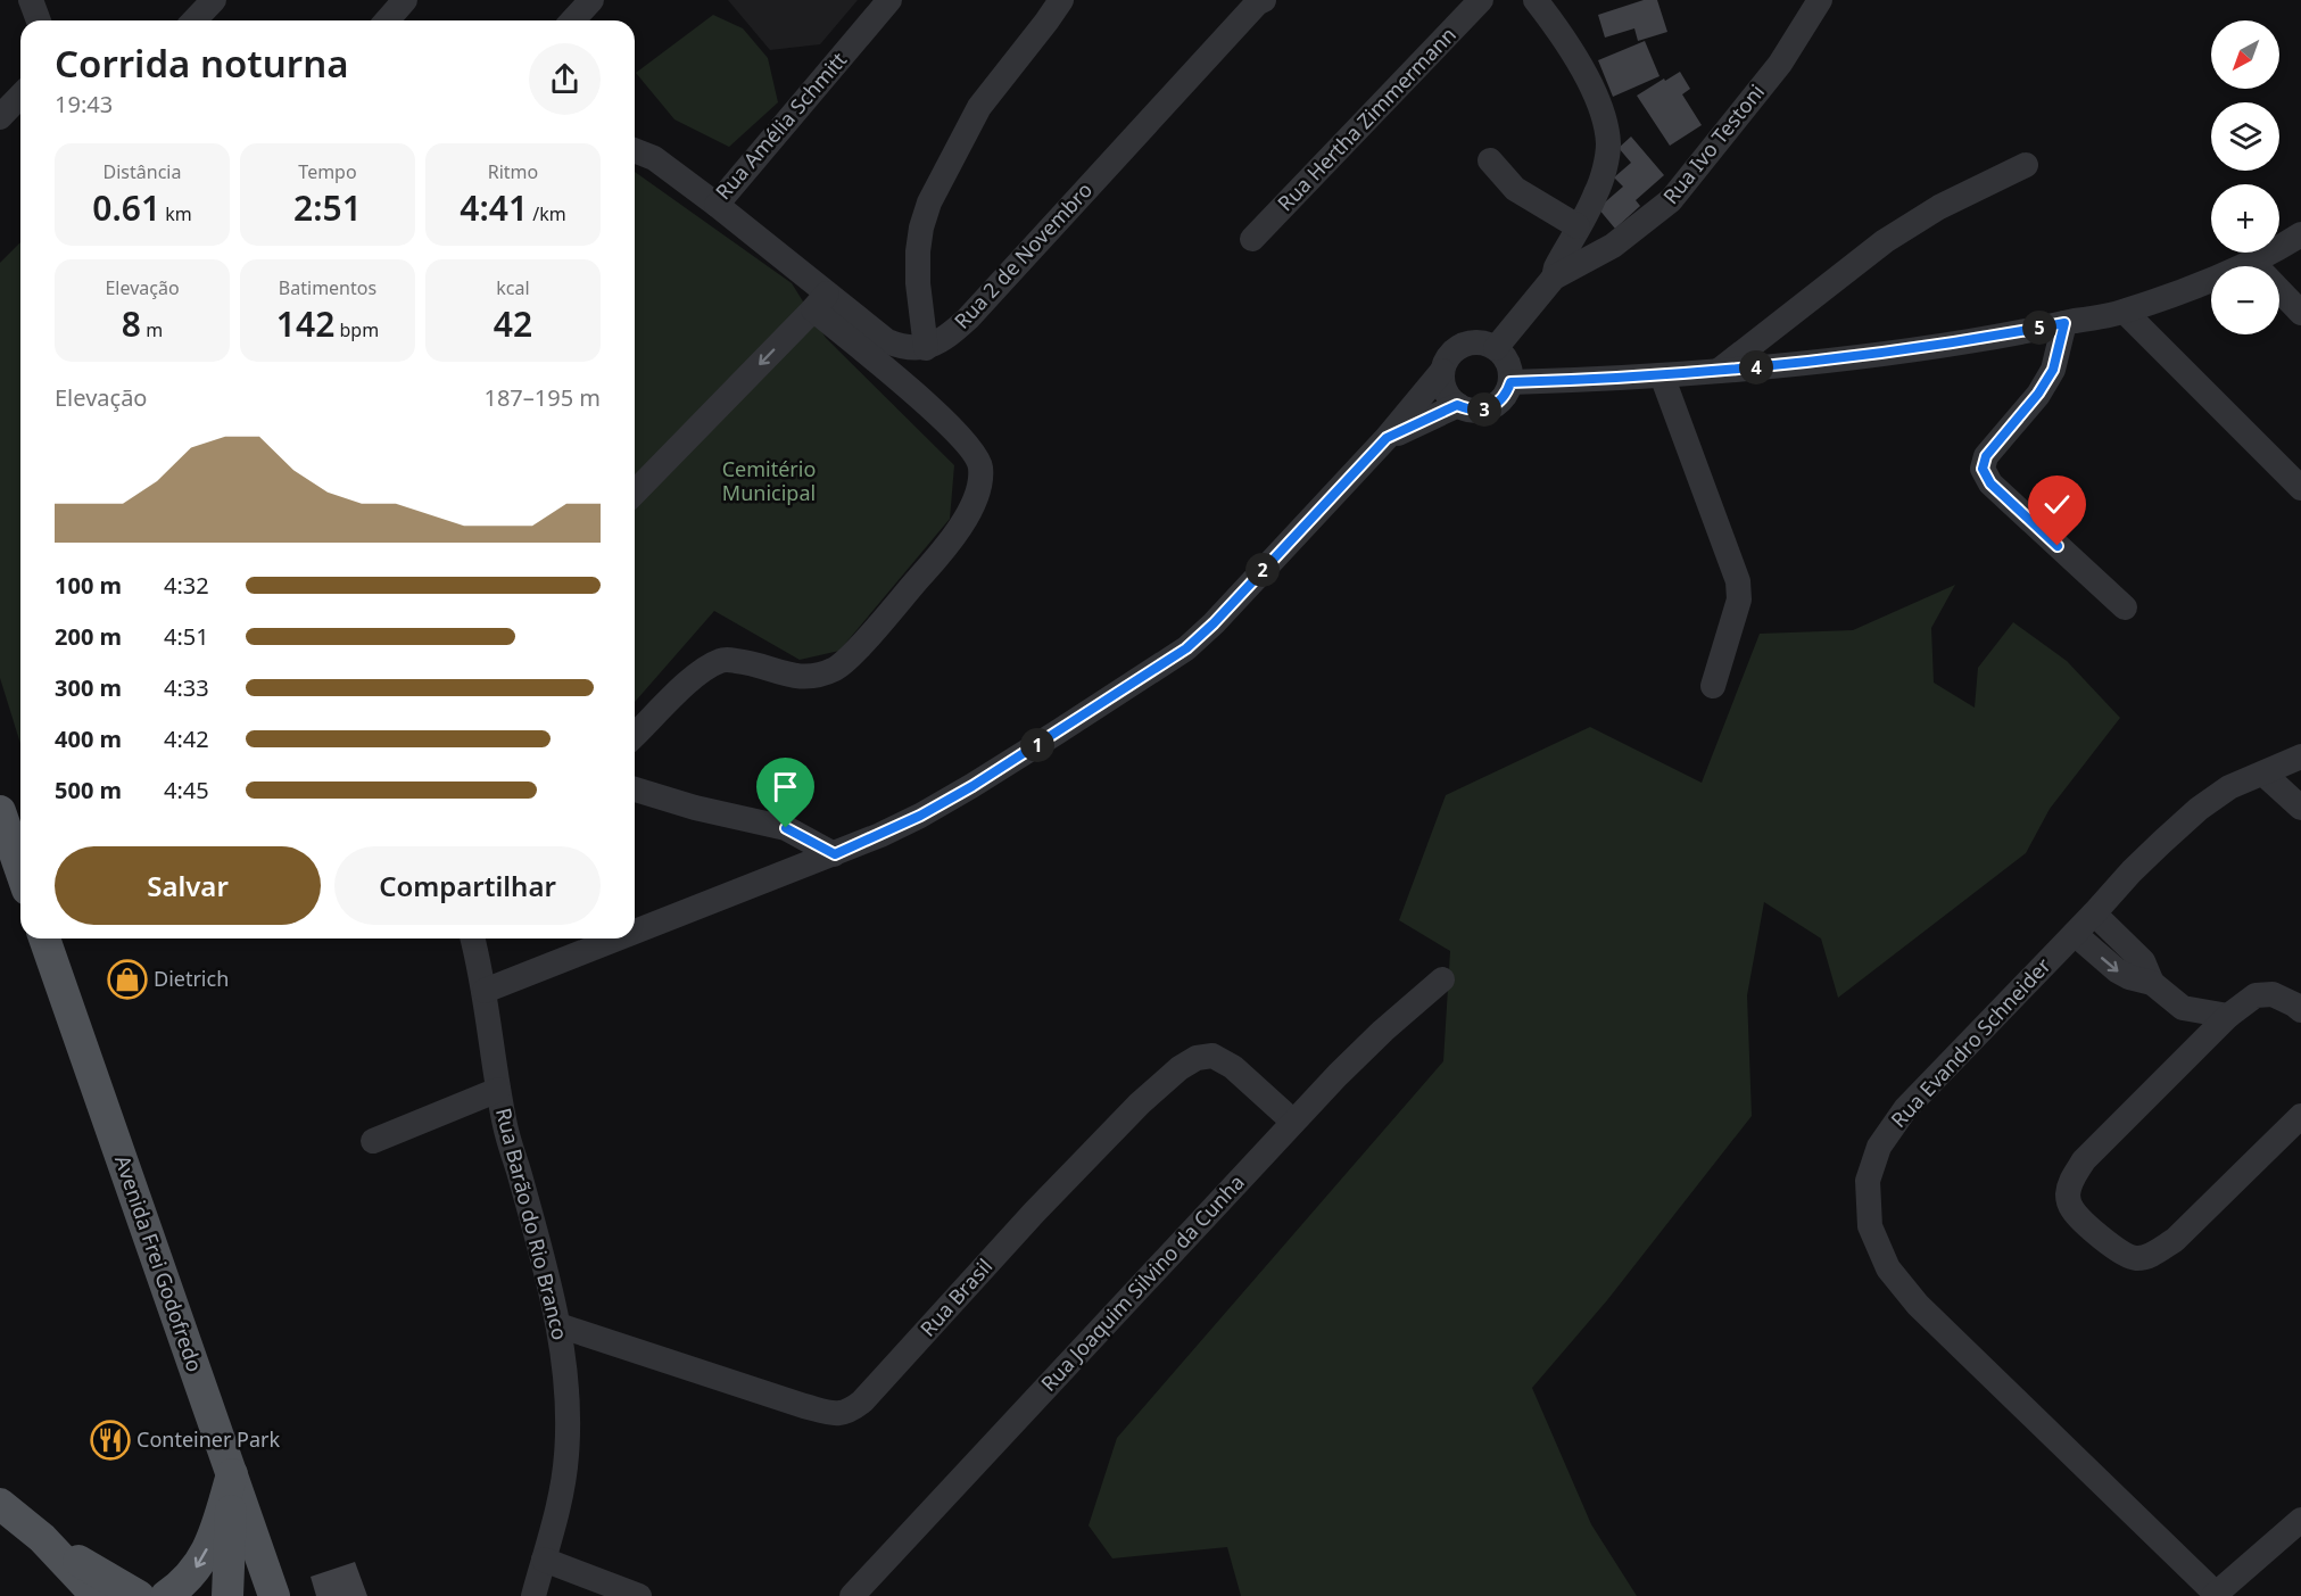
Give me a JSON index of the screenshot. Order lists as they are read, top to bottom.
{
  "streets": {
    "main road": ["Avenida Frei Godofredo"],
    "street": [
      "Rua Hertha Zimmermann",
      "Rua Amélia Schmitt",
      "Rua Ivo Testoni",
      "Rua 2 de Novembro",
      "Rua Evandro Schneider",
      "Rua Barão do Rio Branco",
      "Rua Joaquim Silvino da Cunha",
      "Rua Brasil"
    ]
  },
  "crossings": [
    ["Rua Barão do Rio Branco", "Rua Brasil"],
    ["Rua Joaquim Silvino da Cunha", "Rua Brasil"]
  ],
  "parks": ["Cemitério Municipal"],
  "places": {
    "shop": ["Dietrich"],
    "restaurant": ["Conteiner Park"]
  },
  "north": "bottom left",
  "page": {
    "map_buttons": ["+", "−"],
    "heading": ["Corrida noturna", "19:43"],
    "stats": [
      ["Distância", "0.61 km"],
      ["Tempo", "2:51"],
      ["Ritmo", "4:41 /km"],
      ["Elevação", "8 m"],
      ["Batimentos", "142 bpm"],
      ["kcal", "42"]
    ],
    "pins": [
      "5",
      "4",
      "3",
      "2",
      "1"
    ],
    "chart": ["Elevação", "187–195 m"],
    "list": [
      {
        "name": "100 m",
        "note": "4:32"
      },
      {
        "name": "200 m",
        "note": "4:51"
      },
      {
        "name": "300 m",
        "note": "4:33"
      },
      {
        "name": "400 m",
        "note": "4:42"
      },
      {
        "name": "500 m",
        "note": "4:45"
      }
    ],
    "buttons": ["Salvar", "Compartilhar"]
  }
}
